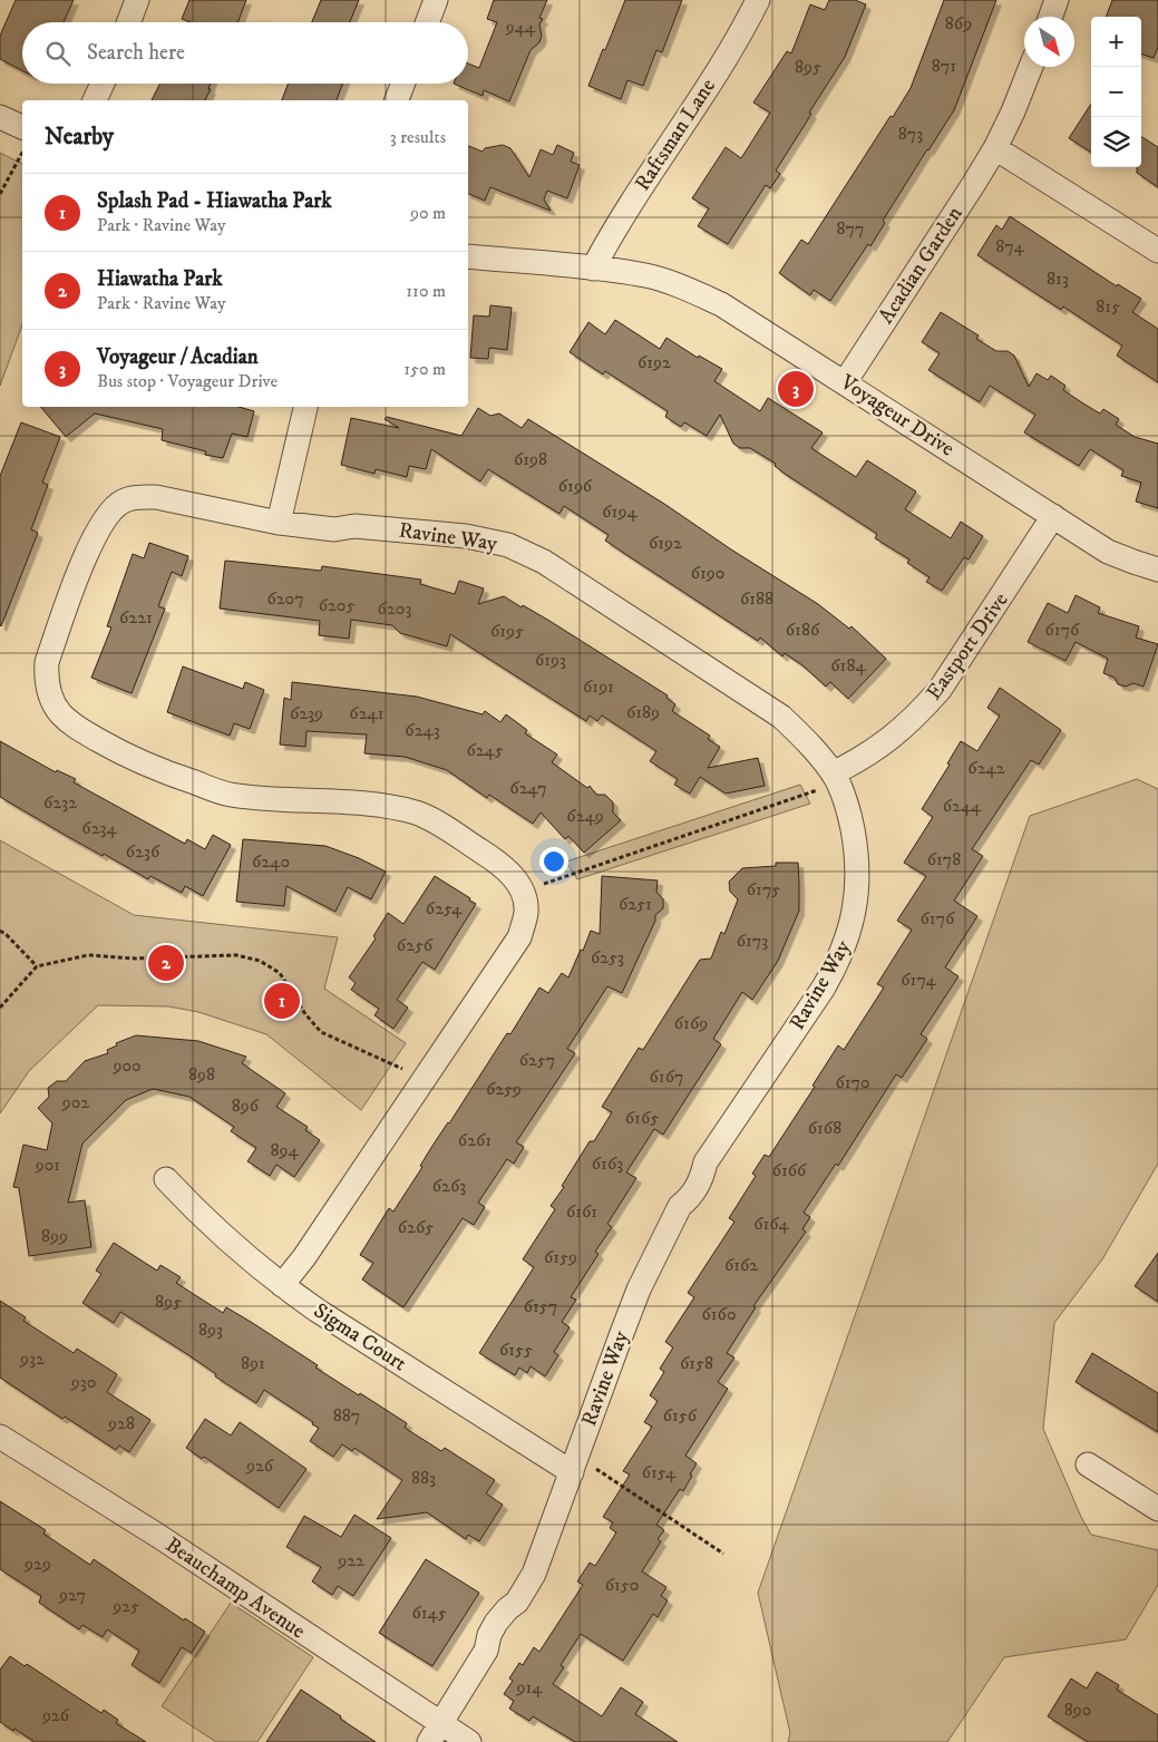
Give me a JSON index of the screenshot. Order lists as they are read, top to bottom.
{
  "streets": {
    "street": [
      "Raftsman Lane",
      "Acadian Garden",
      "Voyageur Drive",
      "Ravine Way",
      "Eastport Drive",
      "Sigma Court",
      "Beauchamp Avenue"
    ]
  },
  "crossings": [
    ["Raftsman Lane", "Voyageur Drive"],
    ["Acadian Garden", "Voyageur Drive"],
    ["Voyageur Drive", "Eastport Drive"],
    ["Ravine Way", "Eastport Drive"],
    ["Ravine Way", "Sigma Court"],
    ["Ravine Way", "Beauchamp Avenue"]
  ],
  "house_numbers": [
    "869",
    "944",
    "871",
    "895",
    "873",
    "877",
    "874",
    "813",
    "815",
    "6192",
    "6198",
    "6196",
    "6194",
    "6192",
    "6190",
    "6207",
    "6188",
    "6205",
    "6203",
    "6221",
    "6186",
    "6176",
    "6195",
    "6193",
    "6184",
    "6191",
    "6189",
    "6239",
    "6241",
    "6243",
    "6245",
    "6242",
    "6247",
    "6232",
    "6244",
    "6249",
    "6234",
    "6236",
    "6178",
    "6240",
    "6175",
    "6251",
    "6254",
    "6176",
    "6173",
    "6256",
    "6253",
    "6174",
    "6169",
    "6257",
    "900",
    "898",
    "6167",
    "6170",
    "6259",
    "902",
    "896",
    "6165",
    "6168",
    "6261",
    "894",
    "6163",
    "901",
    "6166",
    "6263",
    "6161",
    "6164",
    "6265",
    "899",
    "6159",
    "6162",
    "895",
    "6157",
    "6160",
    "893",
    "6155",
    "932",
    "891",
    "6158",
    "930",
    "887",
    "6156",
    "928",
    "926",
    "6154",
    "883",
    "922",
    "929",
    "6150",
    "927",
    "925",
    "6145",
    "914",
    "890",
    "926"
  ],
  "north": "bottom right",
  "page": {
    "map_buttons": ["+", "−"],
    "search": "Search here",
    "heading": ["Nearby", "3 results"],
    "list": [
      {
        "mark": "1",
        "name": "Splash Pad - Hiawatha Park",
        "note": "Park · Ravine Way",
        "value": "90 m"
      },
      {
        "mark": "2",
        "name": "Hiawatha Park",
        "note": "Park · Ravine Way",
        "value": "110 m"
      },
      {
        "mark": "3",
        "name": "Voyageur / Acadian",
        "note": "Bus stop · Voyageur Drive",
        "value": "150 m"
      }
    ],
    "pins": ["3", "2", "1"]
  }
}
